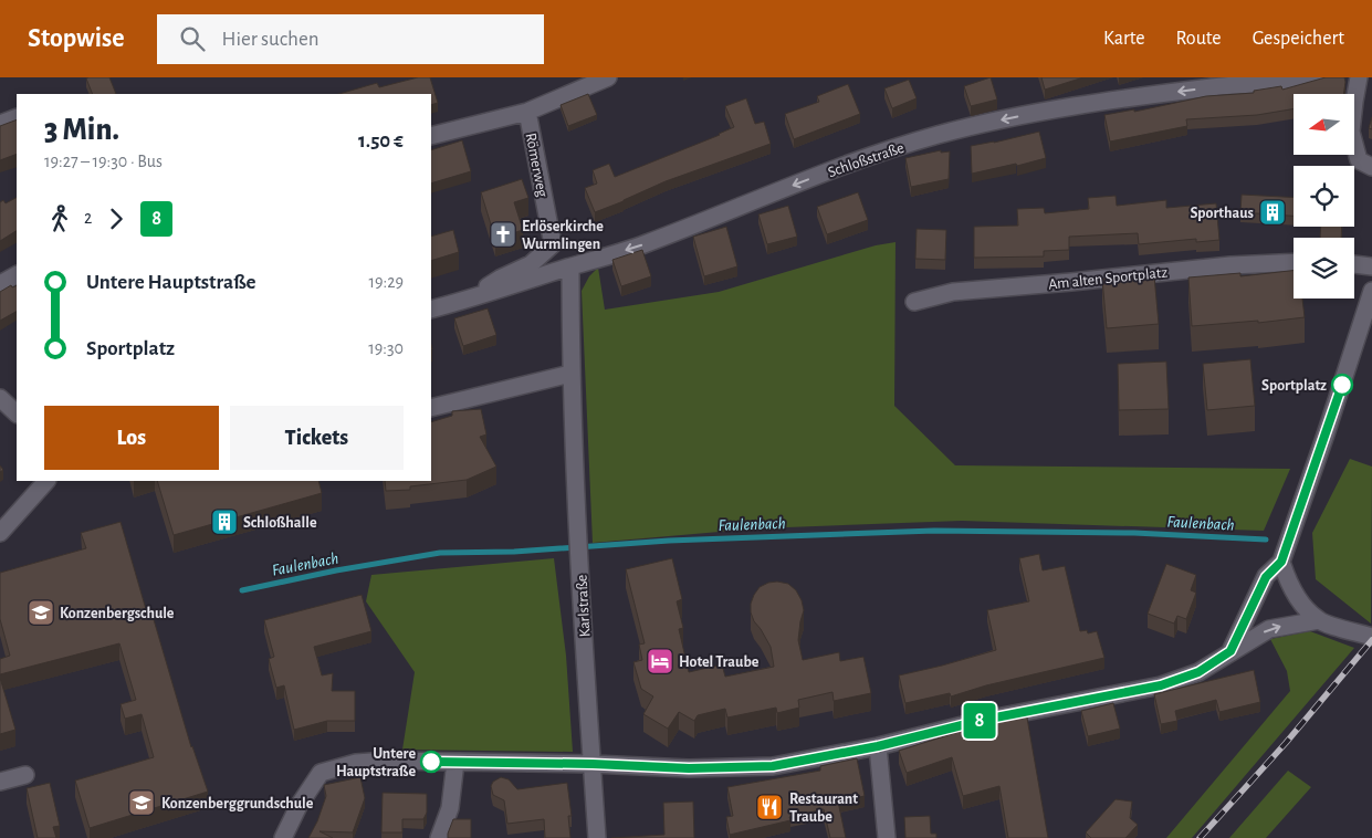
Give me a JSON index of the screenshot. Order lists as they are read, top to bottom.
{
  "streets": {
    "street": [
      "Schloßstraße",
      "Römerweg",
      "Am alten Sportplatz",
      "Karlstraße"
    ]
  },
  "crossings": [
    ["Schloßstraße", "Römerweg"],
    ["Schloßstraße", "Karlstraße"]
  ],
  "one_way": ["Schloßstraße"],
  "water": ["Faulenbach"],
  "places": {
    "building": ["Sporthaus", "Schloßhalle"],
    "church": ["Erlöserkirche Wurmlingen"],
    "other": ["Sportplatz", "Untere Hauptstraße"],
    "school or university": ["Konzenbergschule", "Konzenberggrundschule"],
    "hotel": ["Hotel Traube"],
    "restaurant": ["Restaurant Traube"]
  },
  "lines": ["bus line 8"],
  "north": "left",
  "page": {
    "header": "Stopwise",
    "search": "Hier suchen",
    "nav": ["Karte", "Route", "Gespeichert"],
    "on_map": "8",
    "heading": ["3 Min.", "19:27 – 19:30 · Bus", "1.50 €"],
    "legs": ["2", "8"],
    "list": [
      {
        "name": "Untere Hauptstraße",
        "value": "19:29"
      },
      {
        "name": "Sportplatz",
        "value": "19:30"
      }
    ],
    "buttons": ["Los", "Tickets"]
  }
}
